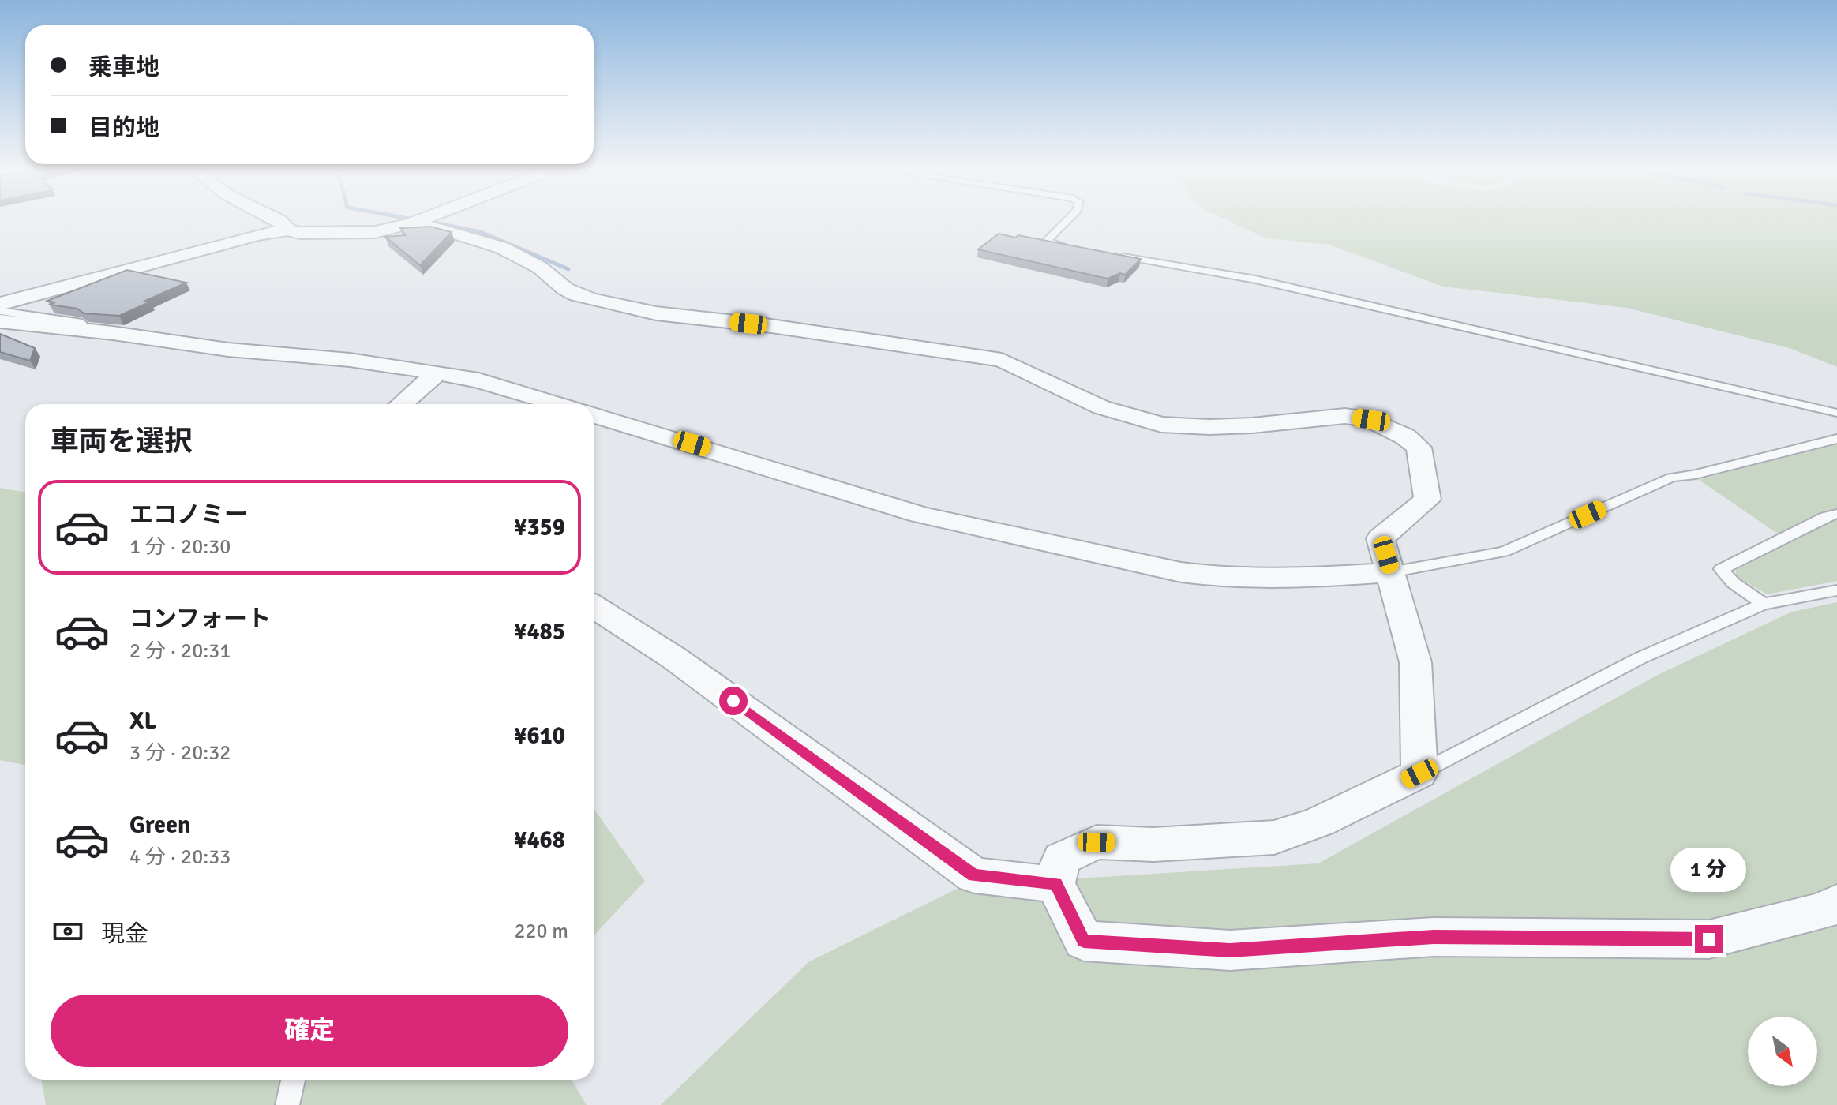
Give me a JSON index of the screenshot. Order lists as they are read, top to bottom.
{
  "north": "bottom right",
  "page": {
    "banner": ["乗車地", "目的地"],
    "heading": "車両を選択",
    "list": [
      {
        "name": "エコノミー",
        "note": "1 分 · 20:30",
        "value": "¥359"
      },
      {
        "name": "コンフォート",
        "note": "2 分 · 20:31",
        "value": "¥485"
      },
      {
        "name": "XL",
        "note": "3 分 · 20:32",
        "value": "¥610"
      },
      {
        "name": "Green",
        "note": "4 分 · 20:33",
        "value": "¥468"
      }
    ],
    "bubble": "1 分",
    "pay": ["現金", "220 m"],
    "buttons": "確定"
  }
}
